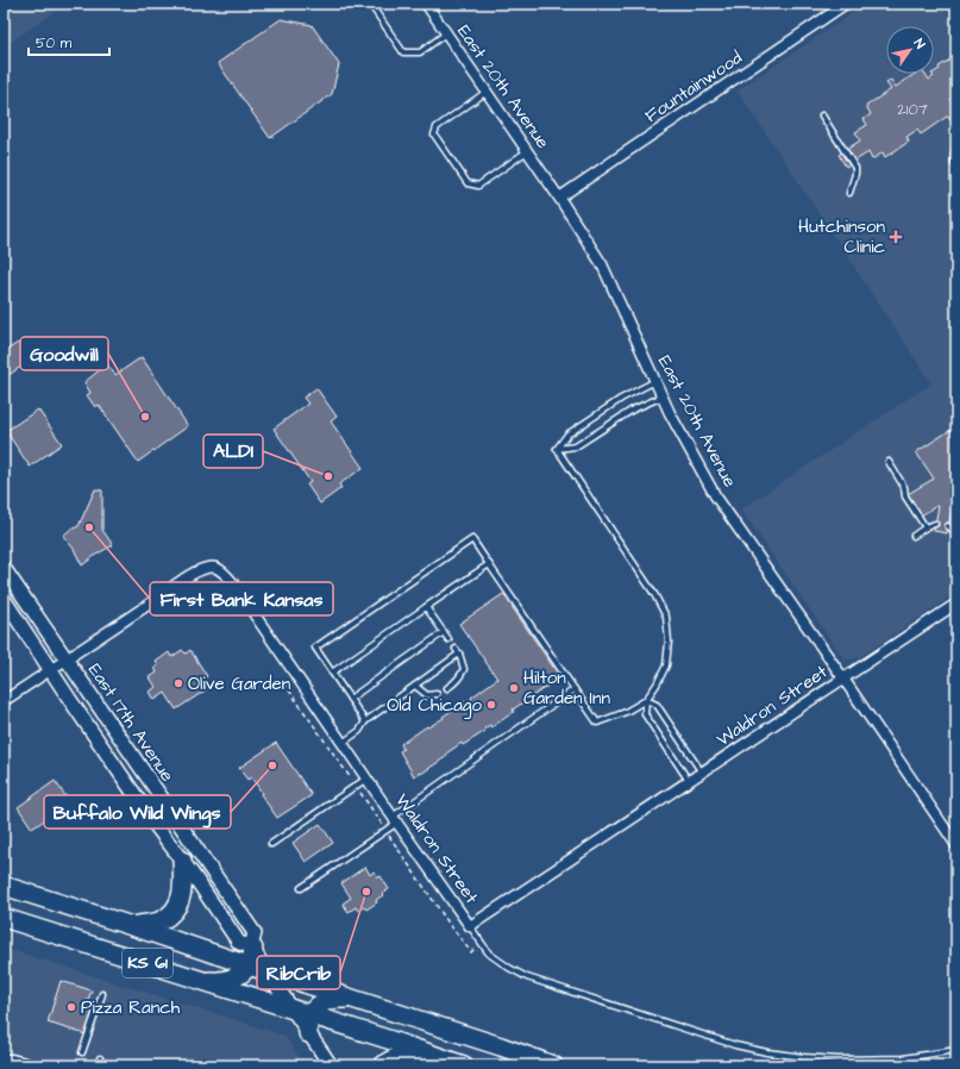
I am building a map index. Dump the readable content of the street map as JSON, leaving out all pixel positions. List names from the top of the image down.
{
  "streets": {
    "highway": ["KS 61"],
    "street": [
      "East 20th Avenue",
      "Fountainwood",
      "Waldron Street",
      "East 17th Avenue"
    ]
  },
  "crossings": [
    ["East 20th Avenue", "Fountainwood"],
    ["East 20th Avenue", "Waldron Street"],
    ["Waldron Street", "East 17th Avenue"],
    ["East 17th Avenue", "KS 61"]
  ],
  "places": {
    "health": ["Hutchinson Clinic"],
    "other": [
      "Goodwill",
      "ALDI",
      "First Bank Kansas",
      "Olive Garden",
      "Hilton Garden Inn",
      "Old Chicago",
      "Buffalo Wild Wings",
      "RibCrib",
      "Pizza Ranch"
    ]
  },
  "house_numbers": ["2107"],
  "scale_bar": "50 m",
  "north": "top right"
}
